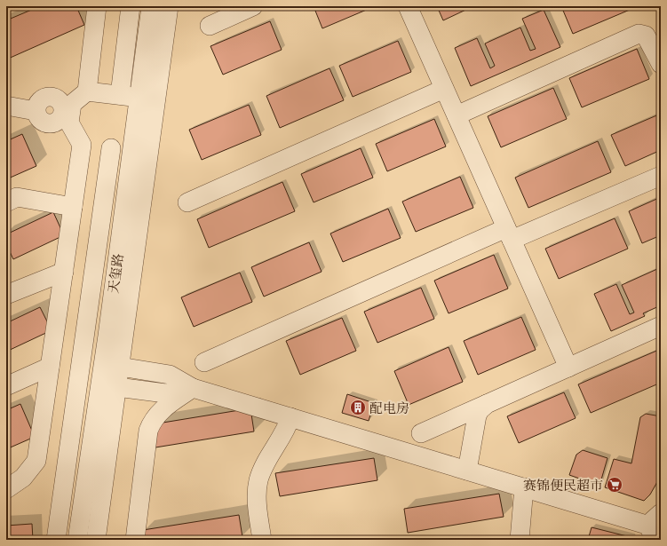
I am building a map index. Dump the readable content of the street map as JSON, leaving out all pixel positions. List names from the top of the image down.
{
  "streets": {
    "street": ["天玺路"]
  },
  "places": {
    "building": ["配电房"],
    "supermarket": ["赛锦便民超市"]
  }
}
